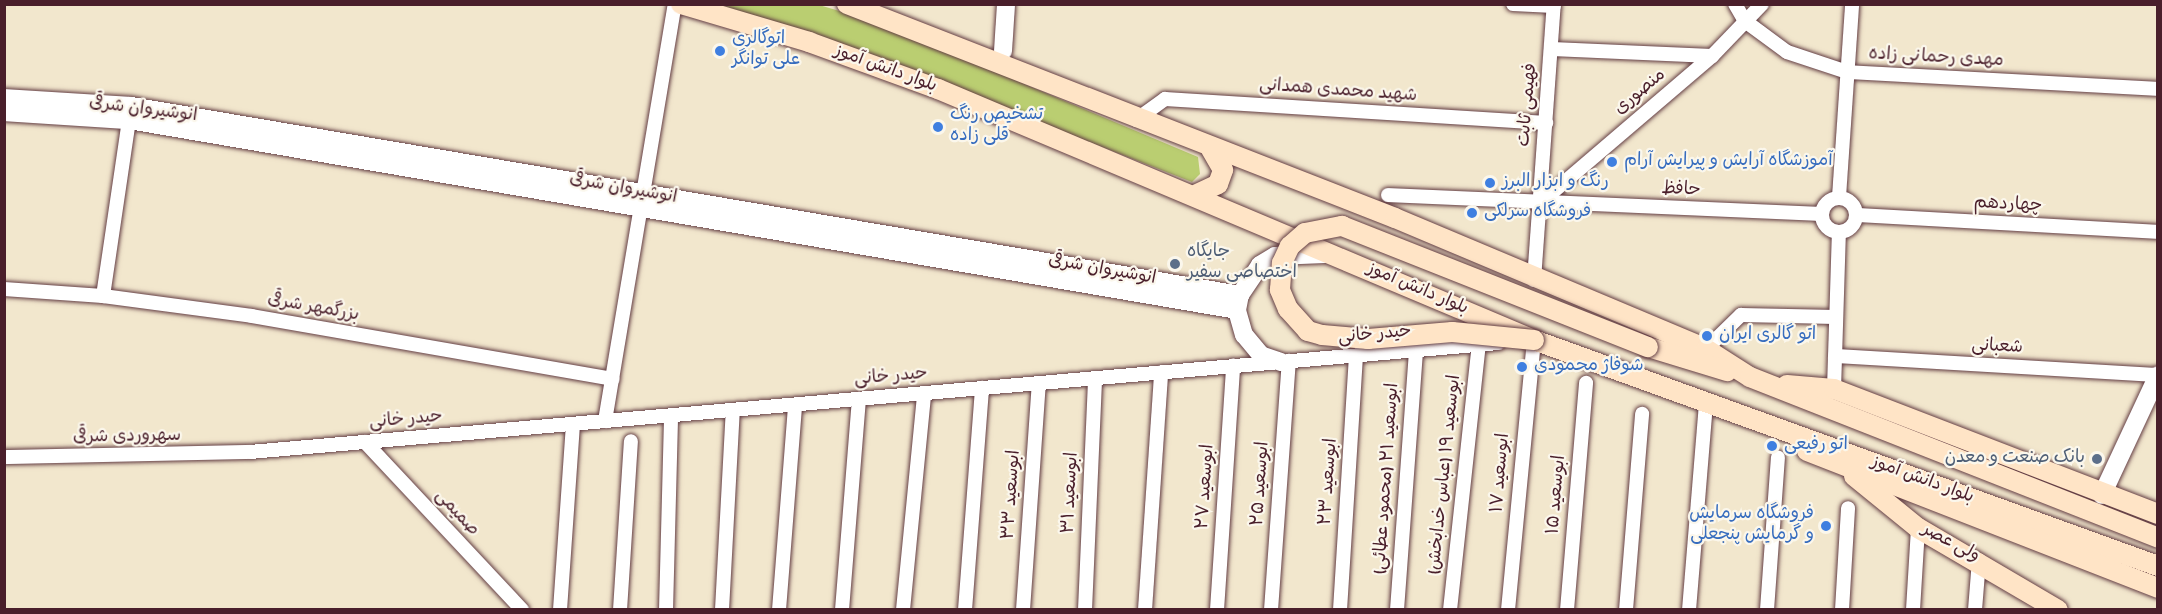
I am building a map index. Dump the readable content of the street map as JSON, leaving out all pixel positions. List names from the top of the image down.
{
  "streets": {
    "main road": ["بلوار دانش آموز", "ولی عصر"],
    "street": [
      "مهدی رحمانی زاده",
      "شهید محمدی همدانی",
      "منصوری",
      "فهیمی ثابت",
      "انوشیروان شرقی",
      "حافظ",
      "چهاردهم",
      "بزرگمهر شرقی",
      "حیدر خانی",
      "شعبانی",
      "سهروردی شرقی",
      "ابوسعید ۱۷",
      "ابوسعید ۱۹ (عباس خدابخش)",
      "ابوسعید ۲۱ (محمود عطائی)",
      "ابوسعید ۲۳",
      "ابوسعید ۲۵",
      "ابوسعید ۲۷",
      "ابوسعید ۳۱",
      "ابوسعید ۳۳",
      "ابوسعید ۱۵",
      "صمیمی"
    ]
  },
  "crossings": [
    ["مهدی رحمانی زاده", "منصوری"],
    ["بلوار دانش آموز", "شهید محمدی همدانی"],
    ["بلوار دانش آموز", "فهیمی ثابت"],
    ["بلوار دانش آموز", "حیدر خانی"],
    ["بلوار دانش آموز", "ابوسعید ۱۷"],
    ["شهید محمدی همدانی", "فهیمی ثابت"],
    ["منصوری", "فهیمی ثابت"],
    ["منصوری", "حافظ"],
    ["فهیمی ثابت", "حافظ"],
    ["حافظ", "چهاردهم"],
    ["حیدر خانی", "سهروردی شرقی"],
    ["حیدر خانی", "ابوسعید ۱۷"],
    ["حیدر خانی", "ابوسعید ۱۹ (عباس خدابخش)"],
    ["حیدر خانی", "ابوسعید ۲۱ (محمود عطائی)"],
    ["حیدر خانی", "ابوسعید ۲۳"],
    ["حیدر خانی", "ابوسعید ۲۵"],
    ["حیدر خانی", "ابوسعید ۲۷"],
    ["حیدر خانی", "ابوسعید ۳۱"],
    ["حیدر خانی", "ابوسعید ۳۳"],
    ["حیدر خانی", "صمیمی"]
  ],
  "places": [
    "اتوگالری علی توانگر",
    "تشخیص رنگ قلی زاده",
    "آموزشگاه آرایش و پیرایش آرام",
    "رنگ و ابزار البرز",
    "فروشگاه سرلکی",
    "جایگاه اختصاصی سفیر",
    "اتو گالری ایران",
    "شوفاژ محمودی",
    "اتو رفیعی",
    "بانک صنعت و معدن",
    "فروشگاه سرمایش و گرمایش پنجعلی"
  ]
}
